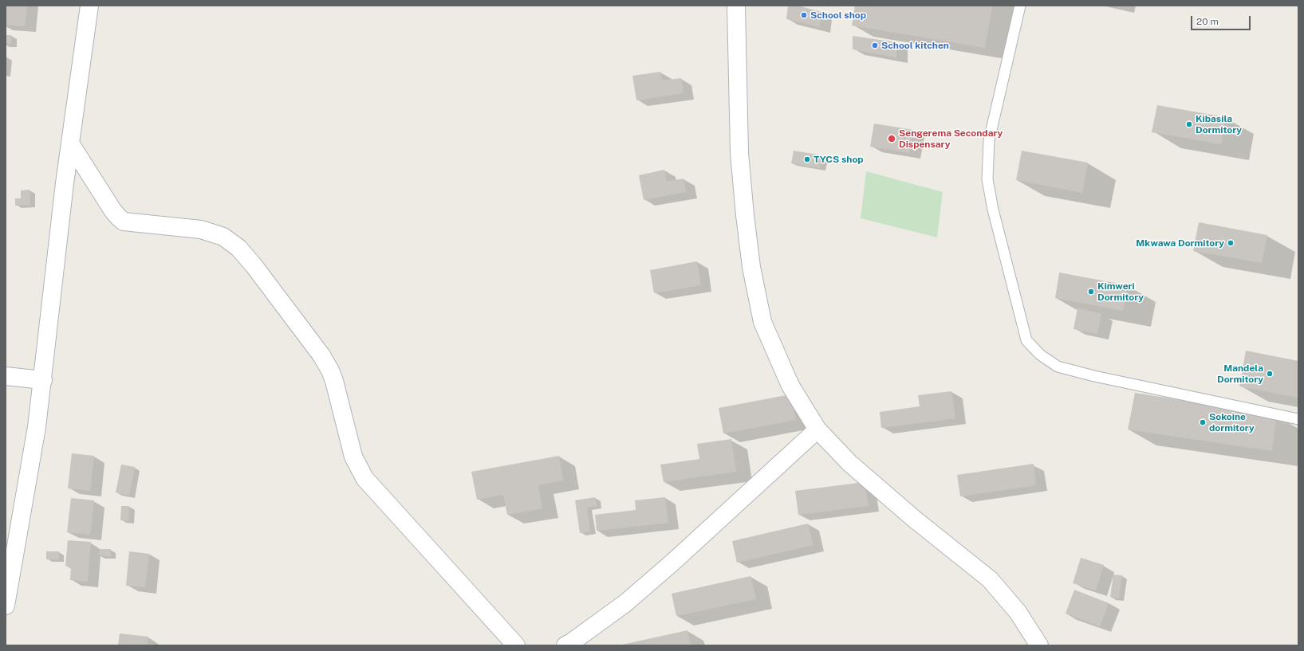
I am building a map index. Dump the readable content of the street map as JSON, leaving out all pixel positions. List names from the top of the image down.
{
  "places": [
    "School shop",
    "School kitchen",
    "Kibasila Dormitory",
    "Sengerema Secondary Dispensary",
    "TYCS shop",
    "Mkwawa Dormitory",
    "Kimweri Dormitory",
    "Mandela Dormitory",
    "Sokoine dormitory"
  ],
  "scale_bar": "20 m"
}
